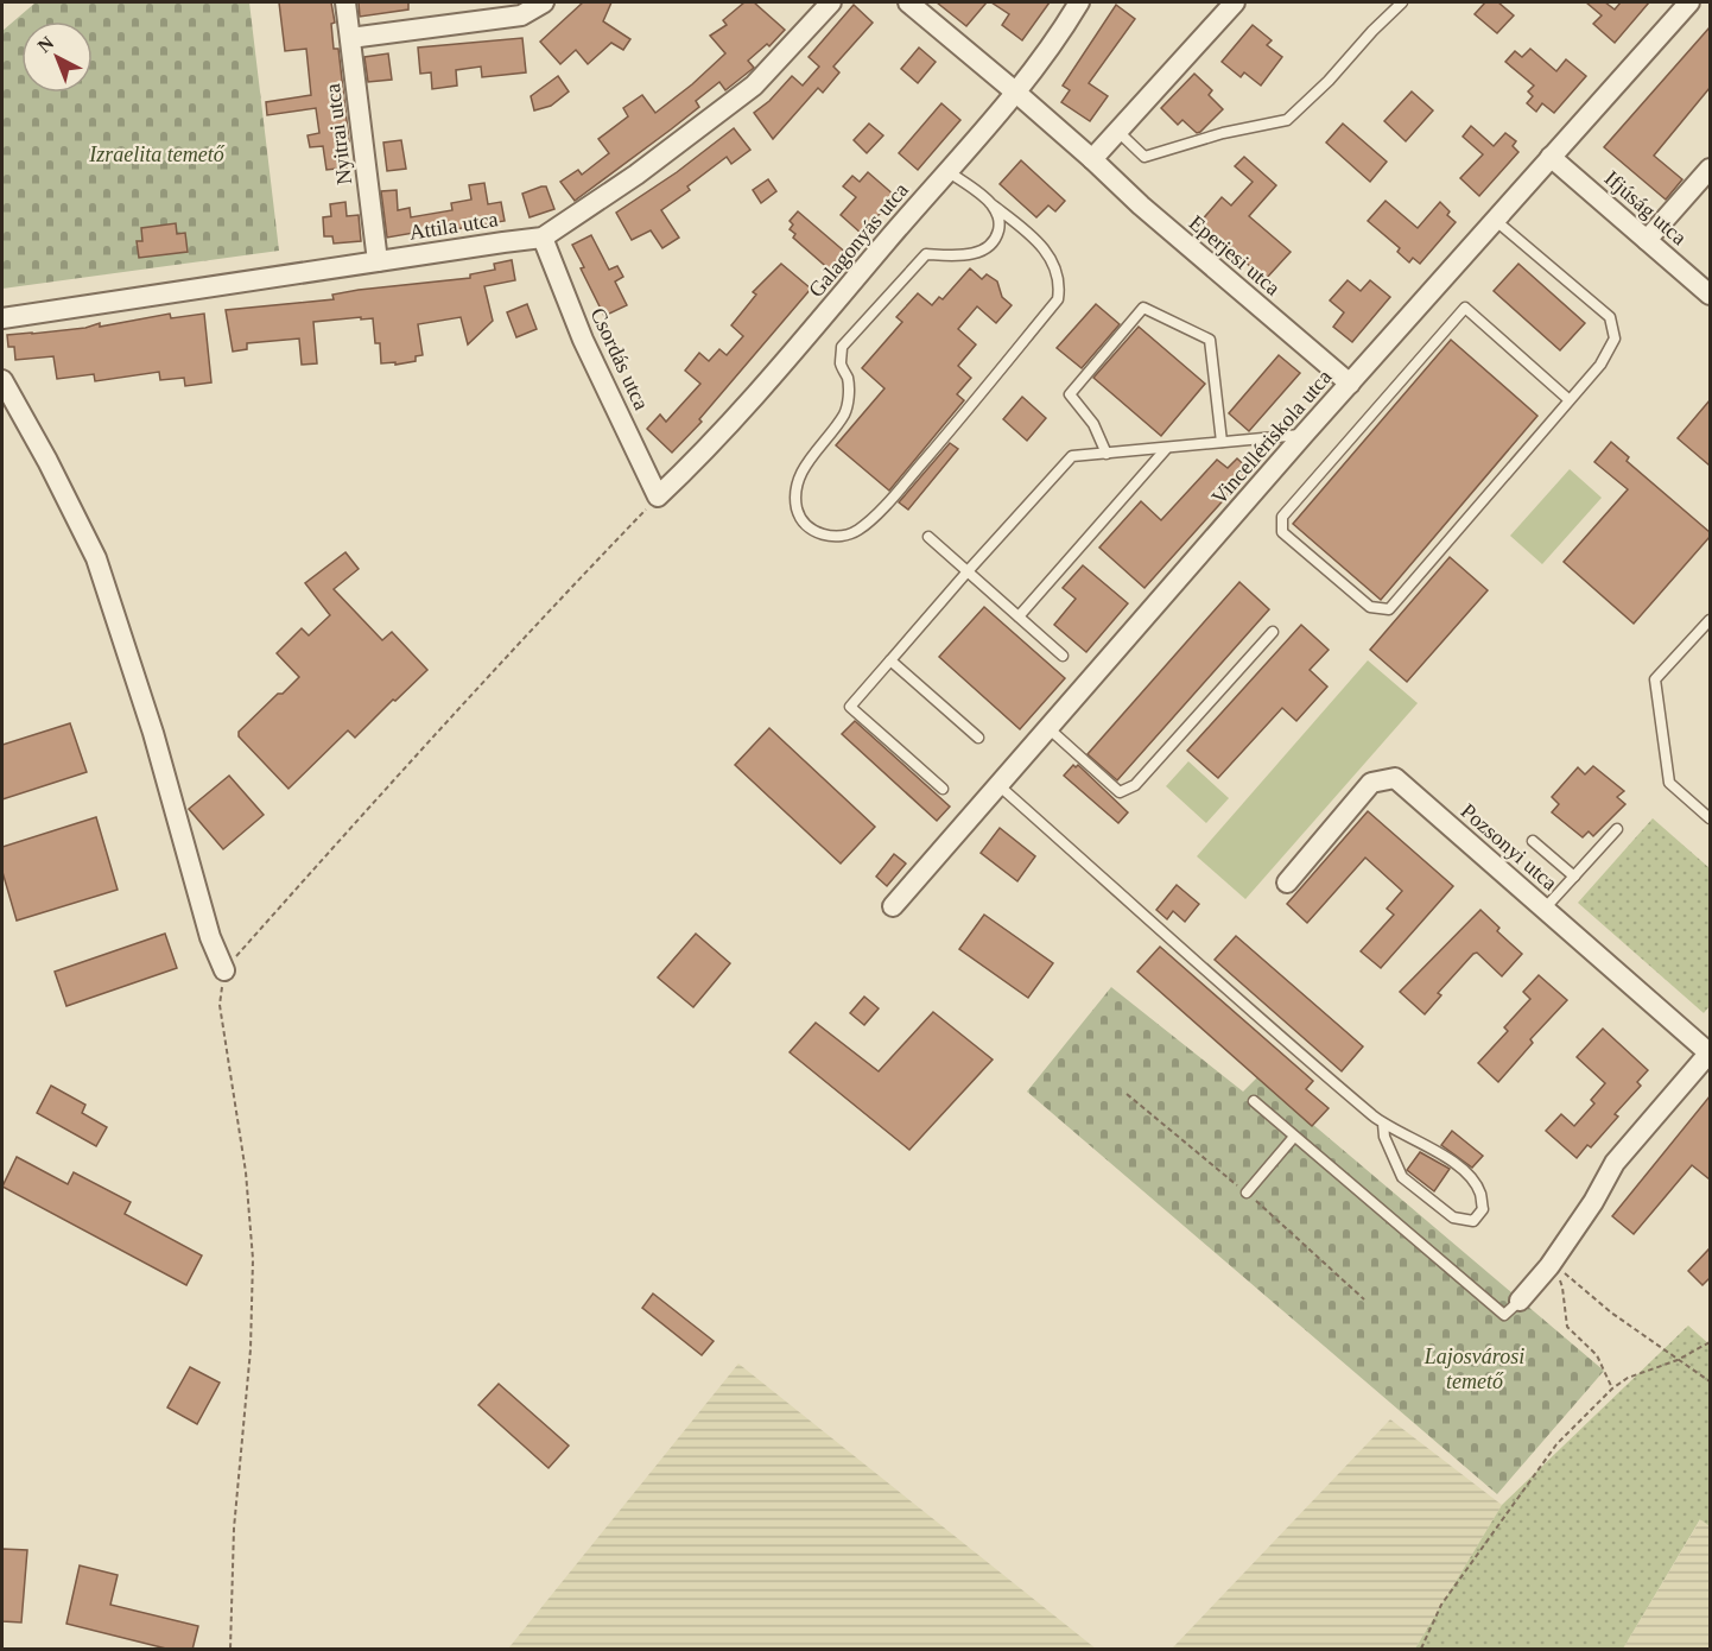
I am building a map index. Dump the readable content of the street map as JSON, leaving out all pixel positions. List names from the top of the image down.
{
  "streets": {
    "street": [
      "Nyitrai utca",
      "Ifjúság utca",
      "Attila utca",
      "Galagonyás utca",
      "Eperjesi utca",
      "Csordás utca",
      "Vincellériskola utca",
      "Pozsonyi utca"
    ]
  },
  "crossings": [
    ["Nyitrai utca", "Attila utca"],
    ["Ifjúság utca", "Vincellériskola utca"],
    ["Attila utca", "Csordás utca"],
    ["Galagonyás utca", "Eperjesi utca"],
    ["Galagonyás utca", "Csordás utca"],
    ["Eperjesi utca", "Vincellériskola utca"]
  ],
  "parks": ["Izraelita temető", "Lajosvárosi temető"],
  "north": "top left"
}
